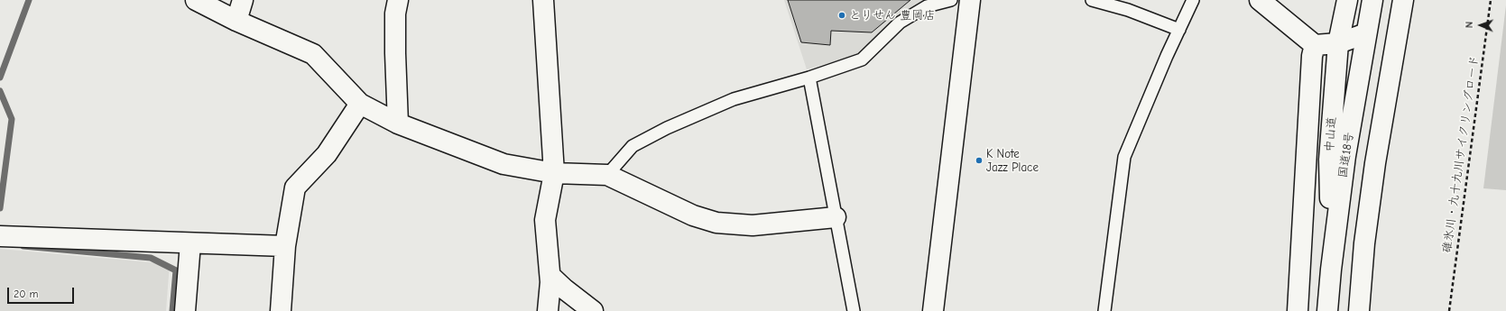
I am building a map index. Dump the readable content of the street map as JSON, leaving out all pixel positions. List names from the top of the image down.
{
  "streets": {
    "main road": ["中山道", "国道18号"],
    "path": ["碓氷川・九十九川サイクリングロード"]
  },
  "crossings": [
    ["中山道", "国道18号"]
  ],
  "places": ["とりせん 豊岡店", "K Note Jazz Place"],
  "scale_bar": "20 m",
  "north": "left"
}
